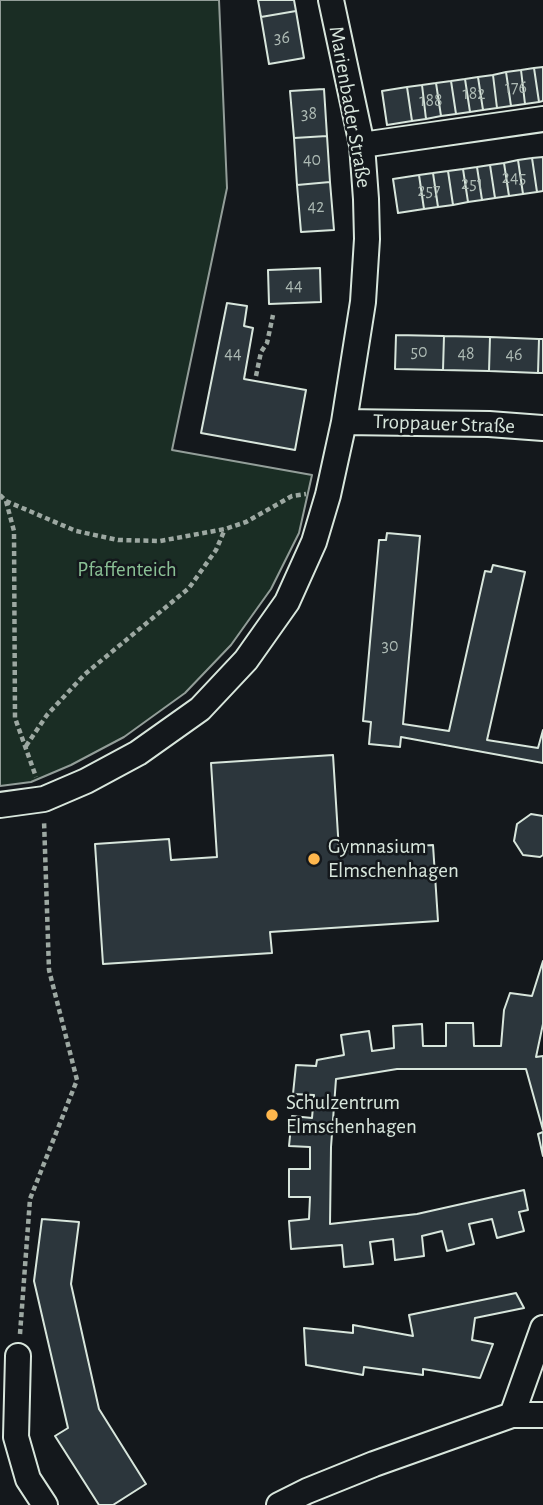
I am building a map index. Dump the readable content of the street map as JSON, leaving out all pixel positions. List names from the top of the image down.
{
  "streets": {
    "street": ["Marienbader Straße", "Troppauer Straße"]
  },
  "crossings": [
    ["Marienbader Straße", "Troppauer Straße"]
  ],
  "parks": ["Pfaffenteich"],
  "places": ["Gymnasium Elmschenhagen", "Schulzentrum Elmschenhagen"],
  "house_numbers": [
    "36",
    "176",
    "182",
    "188",
    "38",
    "40",
    "245",
    "251",
    "257",
    "42",
    "44",
    "50",
    "44",
    "48",
    "46",
    "30"
  ]
}
